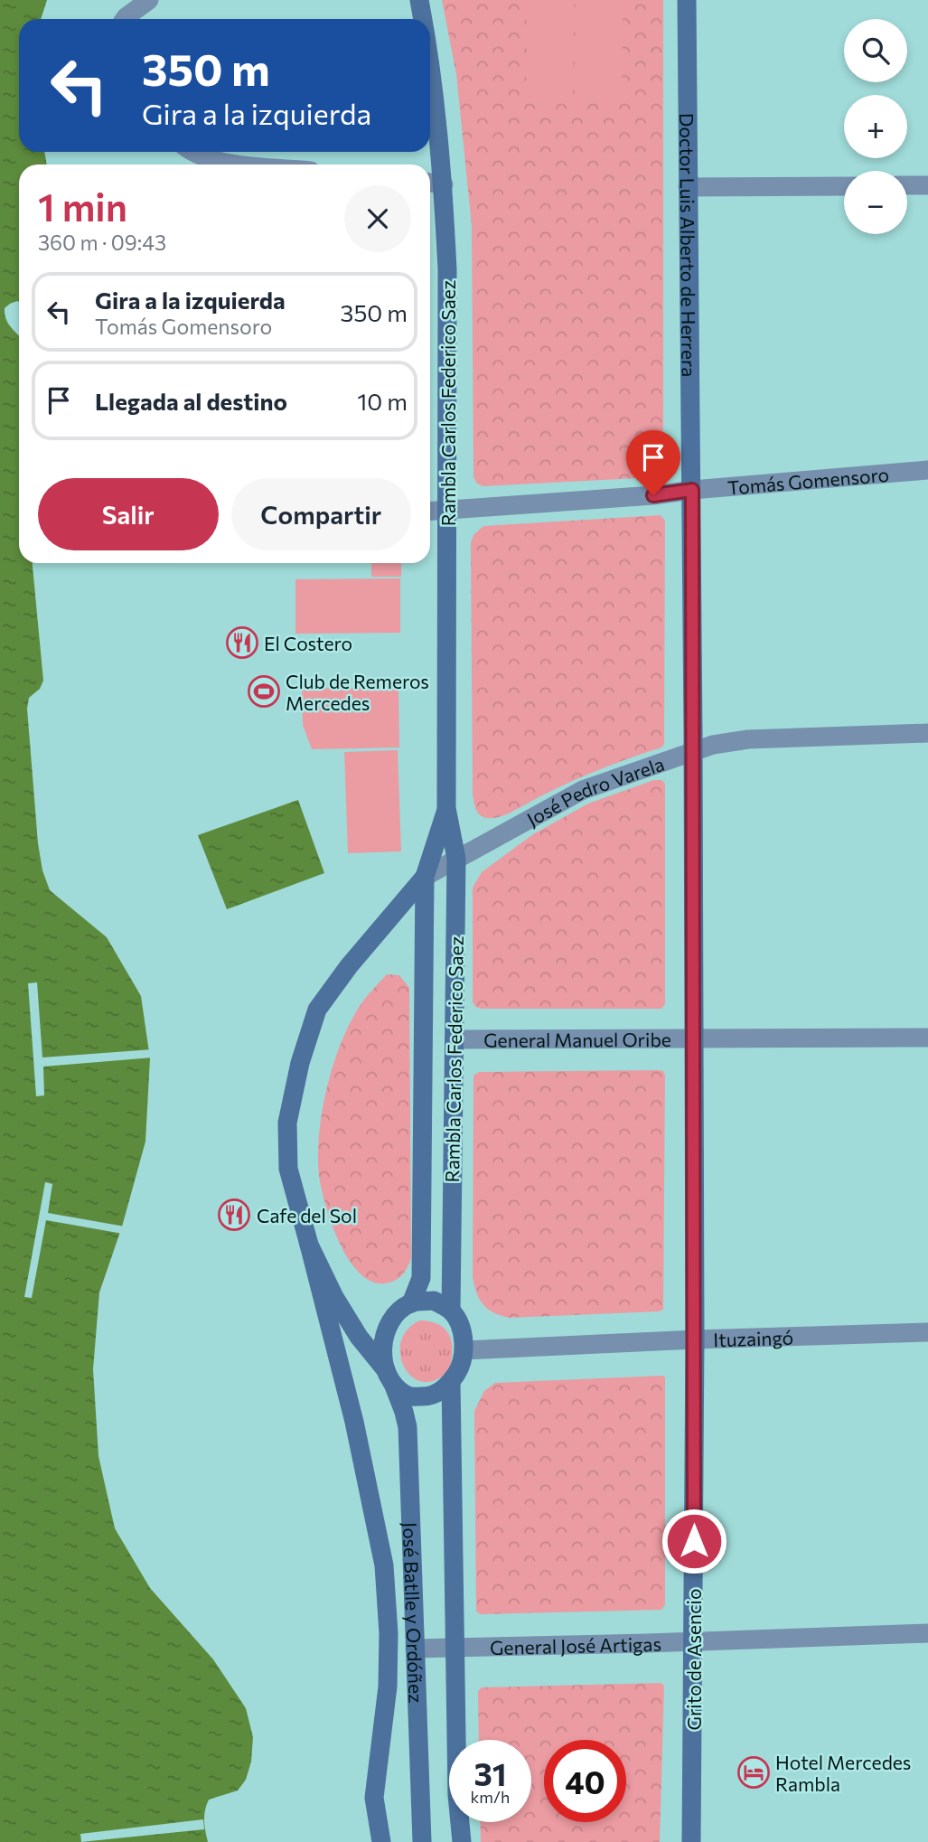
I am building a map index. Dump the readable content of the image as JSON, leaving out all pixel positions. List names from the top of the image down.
{
  "streets": {
    "street": [
      "Doctor Luis Alberto de Herrera",
      "Rambla Carlos Federico Saez",
      "Tomás Gomensoro",
      "José Pedro Varela",
      "General Manuel Oribe",
      "Ituzaingó",
      "José Batlle y Ordóñez",
      "General José Artigas",
      "Grito de Asencio"
    ]
  },
  "crossings": [
    ["Doctor Luis Alberto de Herrera", "Tomás Gomensoro"],
    ["Doctor Luis Alberto de Herrera", "Grito de Asencio"],
    ["Rambla Carlos Federico Saez", "Tomás Gomensoro"],
    ["Rambla Carlos Federico Saez", "José Pedro Varela"],
    ["Rambla Carlos Federico Saez", "General Manuel Oribe"],
    ["Rambla Carlos Federico Saez", "Ituzaingó"],
    ["Rambla Carlos Federico Saez", "José Batlle y Ordóñez"],
    ["Tomás Gomensoro", "Grito de Asencio"],
    ["José Pedro Varela", "Grito de Asencio"],
    ["General Manuel Oribe", "Grito de Asencio"],
    ["Ituzaingó", "José Batlle y Ordóñez"],
    ["Ituzaingó", "Grito de Asencio"],
    ["José Batlle y Ordóñez", "General José Artigas"],
    ["General José Artigas", "Grito de Asencio"]
  ],
  "places": {
    "restaurant": ["El Costero", "Cafe del Sol"],
    "sports": ["Club de Remeros Mercedes"],
    "hotel": ["Hotel Mercedes Rambla"]
  },
  "page": {
    "map_buttons": ["+", "−"],
    "turn": ["350 m", "Gira a la izquierda"],
    "heading": ["1 min", "360 m · 09:43"],
    "list": [
      {
        "name": "Gira a la izquierda",
        "note": "Tomás Gomensoro",
        "value": "350 m"
      },
      {
        "name": "Llegada al destino",
        "value": "10 m"
      }
    ],
    "buttons": ["Salir", "Compartir"],
    "speed": "31 km/h",
    "limit": "40"
  }
}
